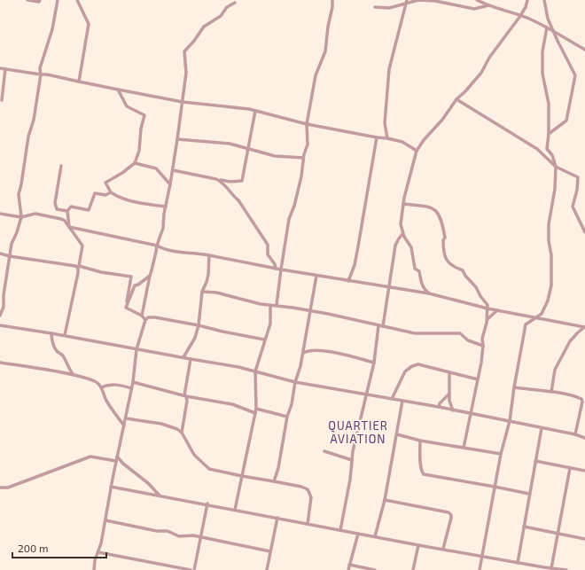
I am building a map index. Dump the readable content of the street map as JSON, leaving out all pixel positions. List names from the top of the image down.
{
  "districts": ["QUARTIER AVIATION"],
  "scale_bar": "200 m"
}
